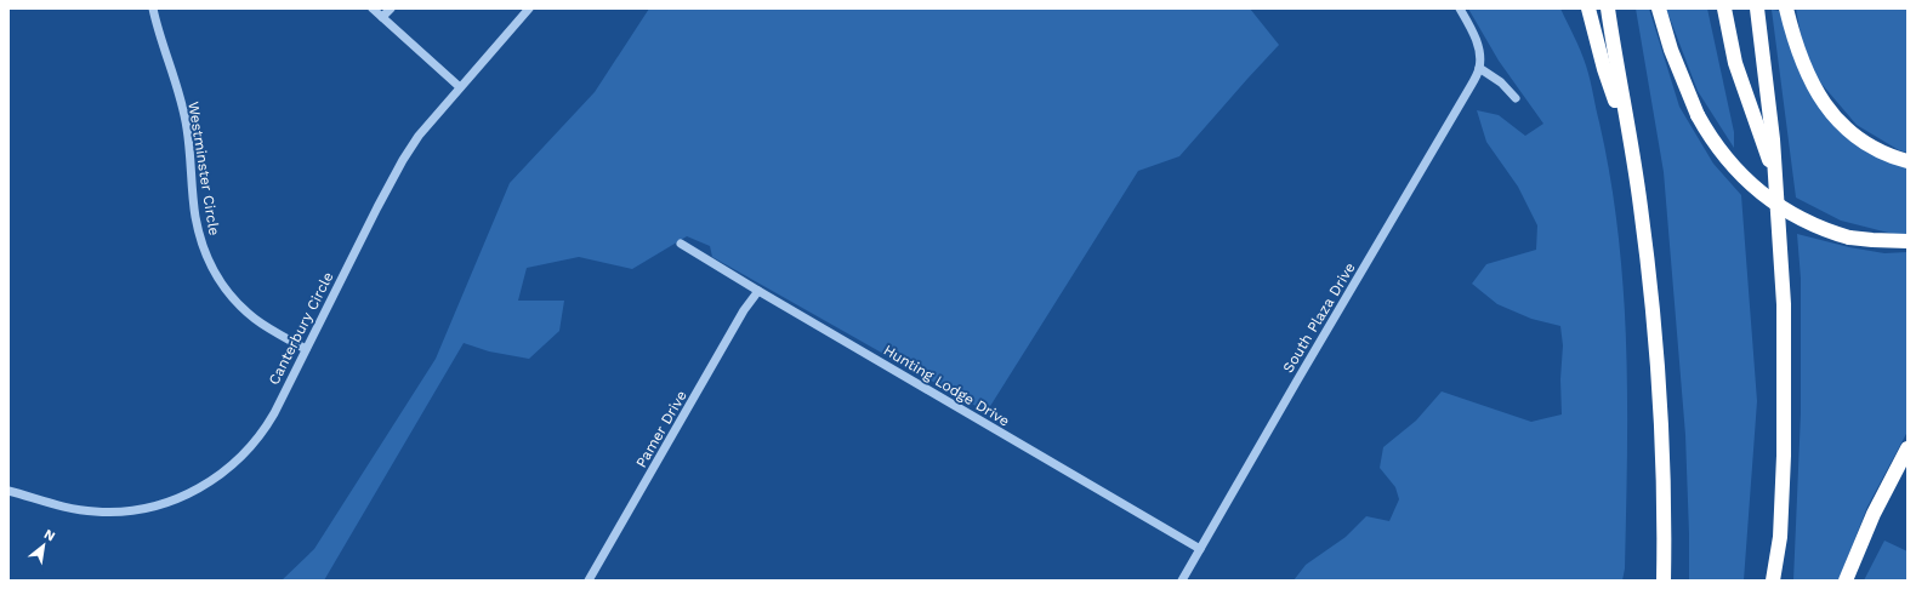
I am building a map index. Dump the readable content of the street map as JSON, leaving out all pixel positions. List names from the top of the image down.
{
  "streets": {
    "street": [
      "Westminster Circle",
      "South Plaza Drive",
      "Canterbury Circle",
      "Hunting Lodge Drive",
      "Pamer Drive"
    ]
  },
  "crossings": [
    ["Westminster Circle", "Canterbury Circle"],
    ["South Plaza Drive", "Hunting Lodge Drive"],
    ["Hunting Lodge Drive", "Pamer Drive"]
  ],
  "north": "top right"
}
